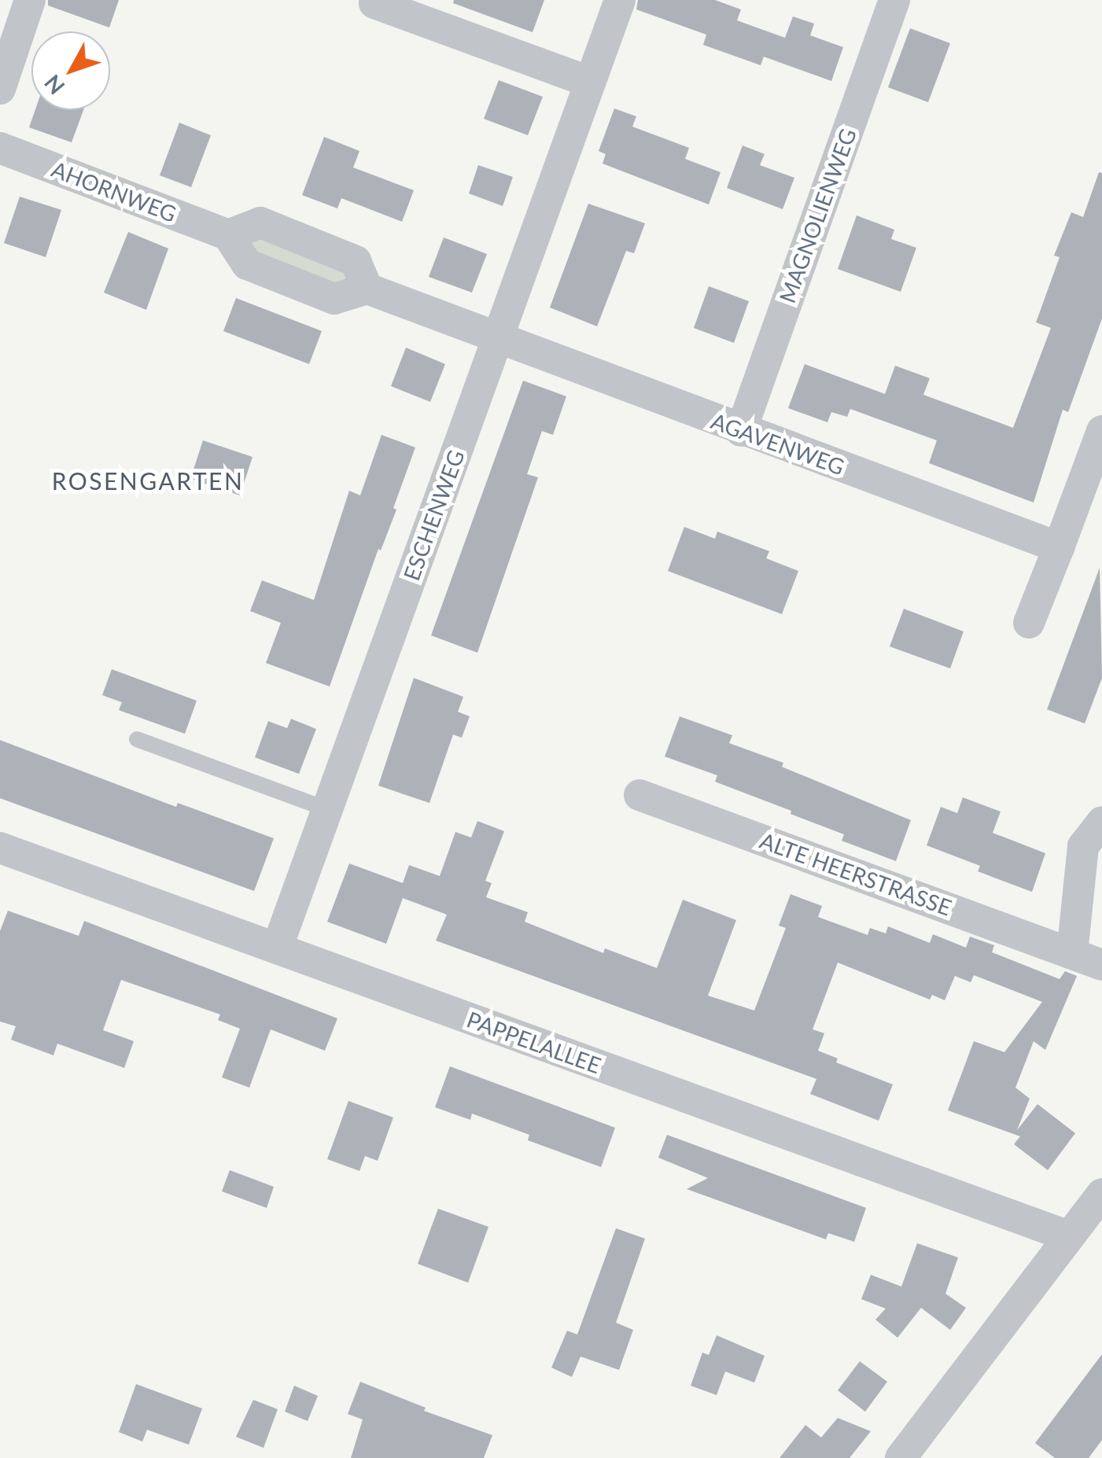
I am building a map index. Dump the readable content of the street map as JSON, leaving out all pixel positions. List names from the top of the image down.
{
  "streets": {
    "street": [
      "AHORNWEG",
      "MAGNOLIENWEG",
      "AGAVENWEG",
      "ESCHENWEG",
      "ALTE HEERSTRASSE",
      "PAPPELALLEE"
    ]
  },
  "crossings": [
    ["MAGNOLIENWEG", "AGAVENWEG"],
    ["AGAVENWEG", "ESCHENWEG"],
    ["ESCHENWEG", "PAPPELALLEE"]
  ],
  "districts": ["ROSENGARTEN"],
  "north": "bottom left"
}
